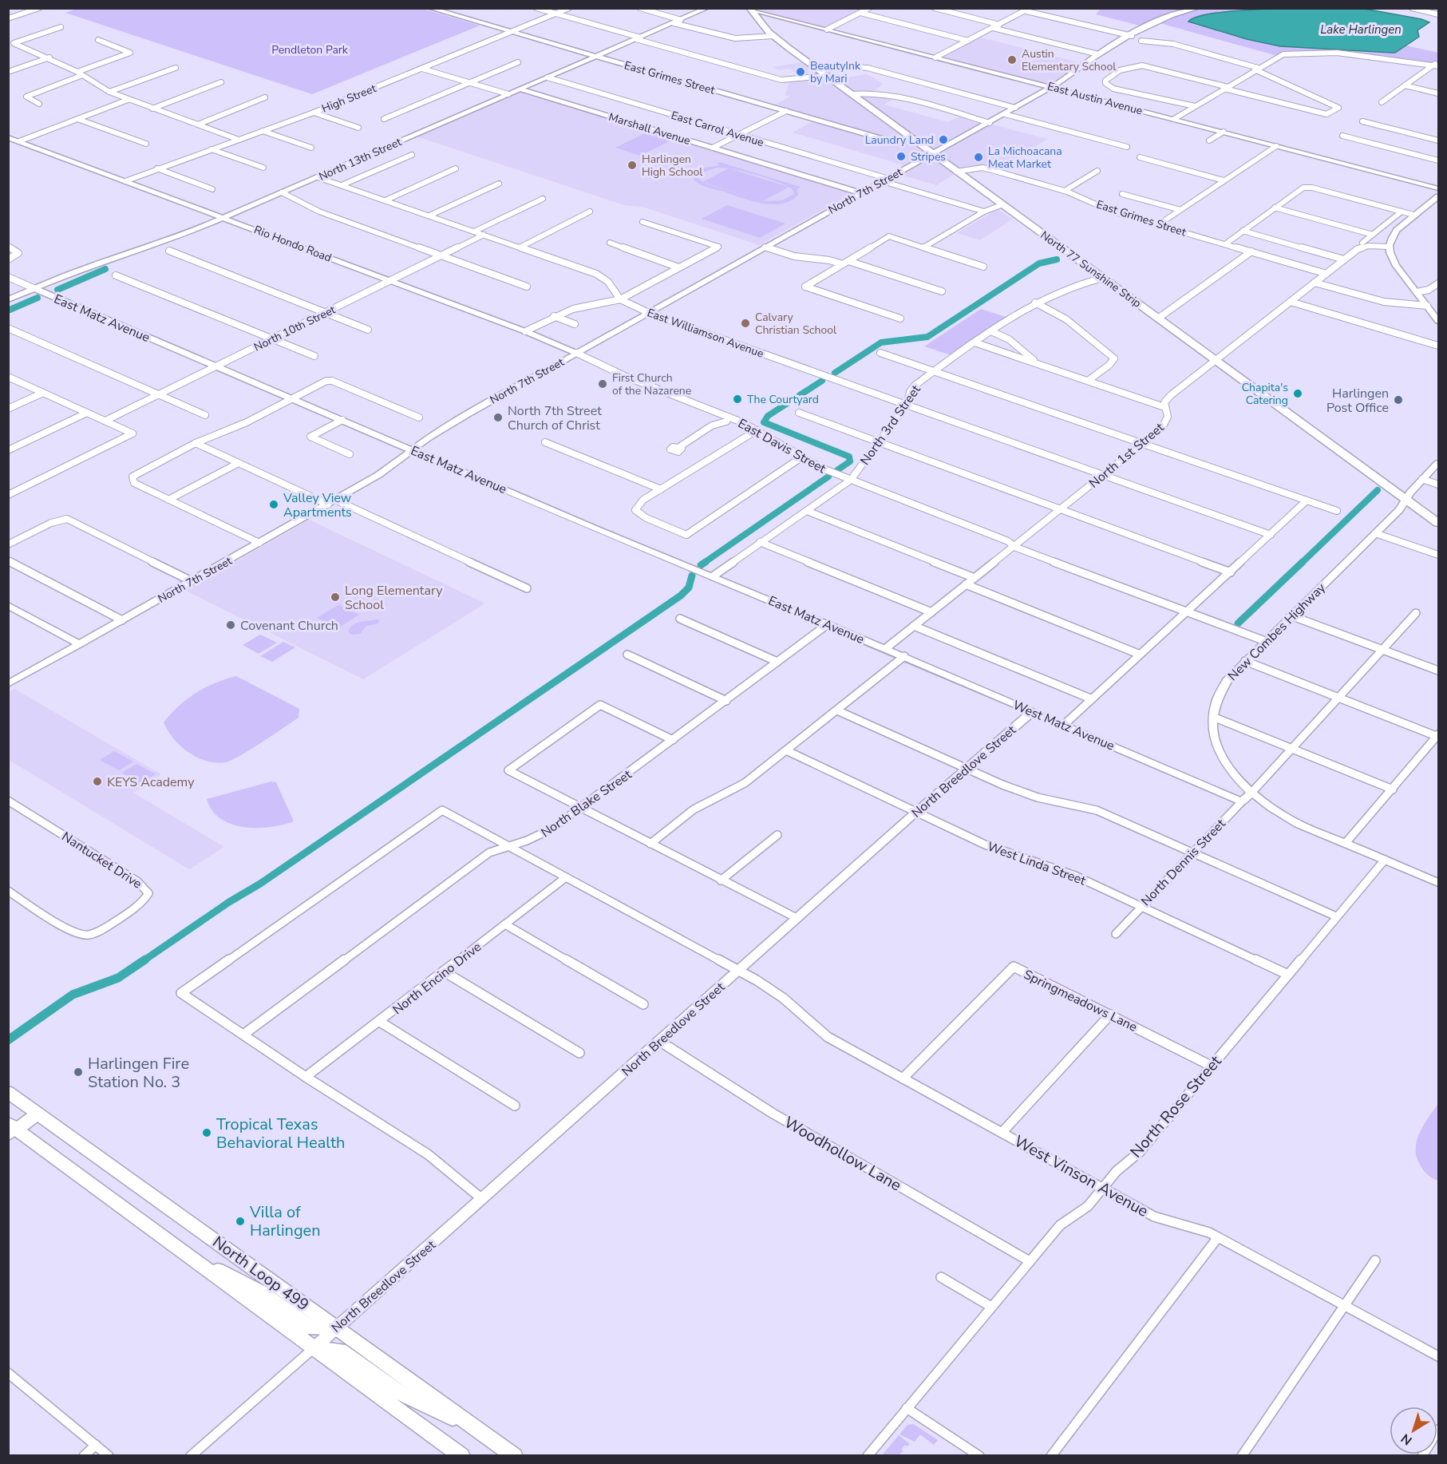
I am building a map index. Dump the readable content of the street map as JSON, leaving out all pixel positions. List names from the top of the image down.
{
  "streets": {
    "main road": ["North 77 Sunshine Strip", "North Loop 499"],
    "street": [
      "East Grimes Street",
      "High Street",
      "East Austin Avenue",
      "Marshall Avenue",
      "East Carrol Avenue",
      "North 13th Street",
      "North 7th Street",
      "Rio Hondo Road",
      "East Matz Avenue",
      "North 10th Street",
      "East Williamson Avenue",
      "North 3rd Street",
      "East Davis Street",
      "North 1st Street",
      "New Combes Highway",
      "West Matz Avenue",
      "North Breedlove Street",
      "North Blake Street",
      "Nantucket Drive",
      "North Dennis Street",
      "West Linda Street",
      "North Encino Drive",
      "Springmeadows Lane",
      "North Rose Street",
      "Woodhollow Lane",
      "West Vinson Avenue"
    ]
  },
  "crossings": [
    ["East Grimes Street", "High Street"],
    ["East Grimes Street", "North 13th Street"],
    ["East Grimes Street", "North 77 Sunshine Strip"],
    ["East Grimes Street", "North 1st Street"],
    ["High Street", "Rio Hondo Road"],
    ["East Austin Avenue", "North 7th Street"],
    ["East Austin Avenue", "North 77 Sunshine Strip"],
    ["Marshall Avenue", "North 13th Street"],
    ["Marshall Avenue", "North 7th Street"],
    ["East Carrol Avenue", "North 13th Street"],
    ["East Carrol Avenue", "North 7th Street"],
    ["North 13th Street", "Rio Hondo Road"],
    ["North 13th Street", "East Matz Avenue"],
    ["North 13th Street", "East Williamson Avenue"],
    ["North 7th Street", "Rio Hondo Road"],
    ["North 7th Street", "North 77 Sunshine Strip"],
    ["North 7th Street", "East Matz Avenue"],
    ["North 7th Street", "East Williamson Avenue"],
    ["North 7th Street", "East Davis Street"],
    ["Rio Hondo Road", "North 10th Street"],
    ["Rio Hondo Road", "East Davis Street"],
    ["North 77 Sunshine Strip", "North 3rd Street"],
    ["North 77 Sunshine Strip", "North 1st Street"],
    ["North 77 Sunshine Strip", "New Combes Highway"],
    ["East Matz Avenue", "North 10th Street"],
    ["East Matz Avenue", "North 3rd Street"],
    ["East Matz Avenue", "North 1st Street"],
    ["East Matz Avenue", "West Matz Avenue"],
    ["East Matz Avenue", "North Blake Street"],
    ["North 10th Street", "East Williamson Avenue"],
    ["East Williamson Avenue", "North 3rd Street"],
    ["East Williamson Avenue", "North 1st Street"],
    ["North 3rd Street", "East Davis Street"],
    ["East Davis Street", "North 1st Street"],
    ["East Davis Street", "New Combes Highway"],
    ["North 1st Street", "West Matz Avenue"],
    ["New Combes Highway", "North Dennis Street"],
    ["New Combes Highway", "North Rose Street"],
    ["West Matz Avenue", "North Breedlove Street"],
    ["West Matz Avenue", "North Dennis Street"],
    ["North Breedlove Street", "West Linda Street"],
    ["North Breedlove Street", "Woodhollow Lane"],
    ["North Breedlove Street", "West Vinson Avenue"],
    ["North Breedlove Street", "North Loop 499"],
    ["North Blake Street", "West Vinson Avenue"],
    ["North Dennis Street", "West Linda Street"],
    ["West Linda Street", "North Rose Street"],
    ["North Encino Drive", "West Vinson Avenue"],
    ["Springmeadows Lane", "North Rose Street"],
    ["Springmeadows Lane", "West Vinson Avenue"],
    ["North Rose Street", "Woodhollow Lane"],
    ["North Rose Street", "West Vinson Avenue"]
  ],
  "water": ["Lake Harlingen"],
  "parks": ["Pendleton Park"],
  "places": [
    "Austin Elementary School",
    "BeautyInk by Mari",
    "Laundry Land",
    "Stripes",
    "La Michoacana Meat Market",
    "Harlingen High School",
    "Calvary Christian School",
    "First Church of the Nazarene",
    "Chapita's Catering",
    "The Courtyard",
    "Harlingen Post Office",
    "North 7th Street Church of Christ",
    "Valley View Apartments",
    "Long Elementary School",
    "Covenant Church",
    "KEYS Academy",
    "Harlingen Fire Station No. 3",
    "Tropical Texas Behavioral Health",
    "Villa of Harlingen"
  ],
  "north": "bottom left"
}
